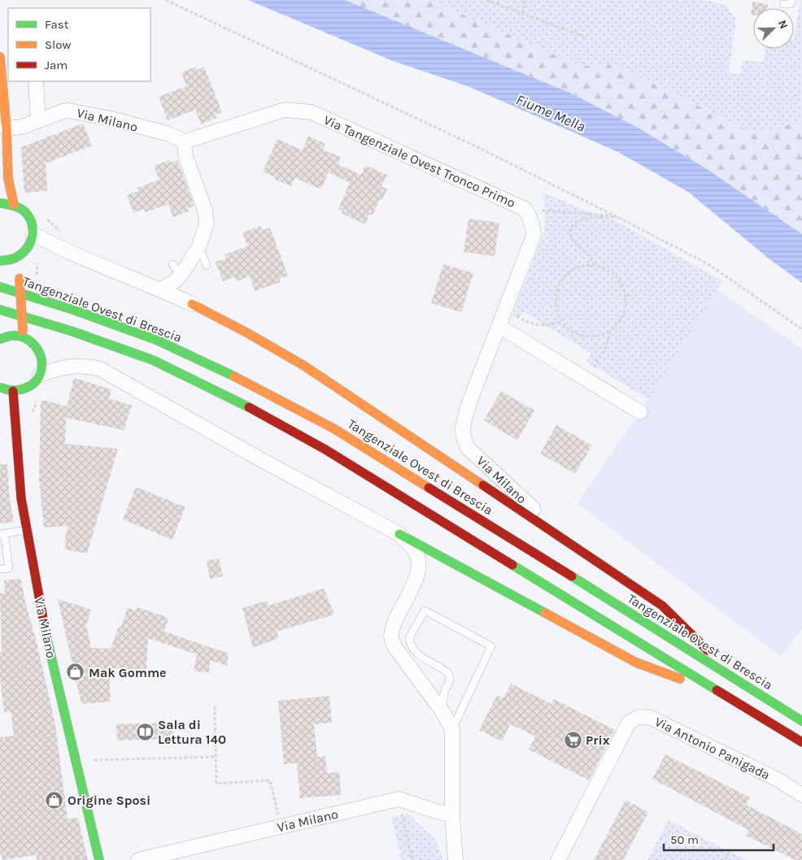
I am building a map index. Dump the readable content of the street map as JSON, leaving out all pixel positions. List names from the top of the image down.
{
  "streets": {
    "main road": ["Via Milano", "Tangenziale Ovest di Brescia"],
    "street": ["Via Tangenziale Ovest Tronco Primo", "Via Antonio Panigada"]
  },
  "crossings": [
    ["Via Milano", "Via Tangenziale Ovest Tronco Primo"]
  ],
  "water": ["Fiume Mella"],
  "places": {
    "shop": ["Mak Gomme", "Origine Sposi"],
    "library": ["Sala di Lettura 140"],
    "supermarket": ["Prix"]
  },
  "legend": ["Fast", "Slow", "Jam"],
  "scale_bar": "50 m",
  "north": "top right"
}
